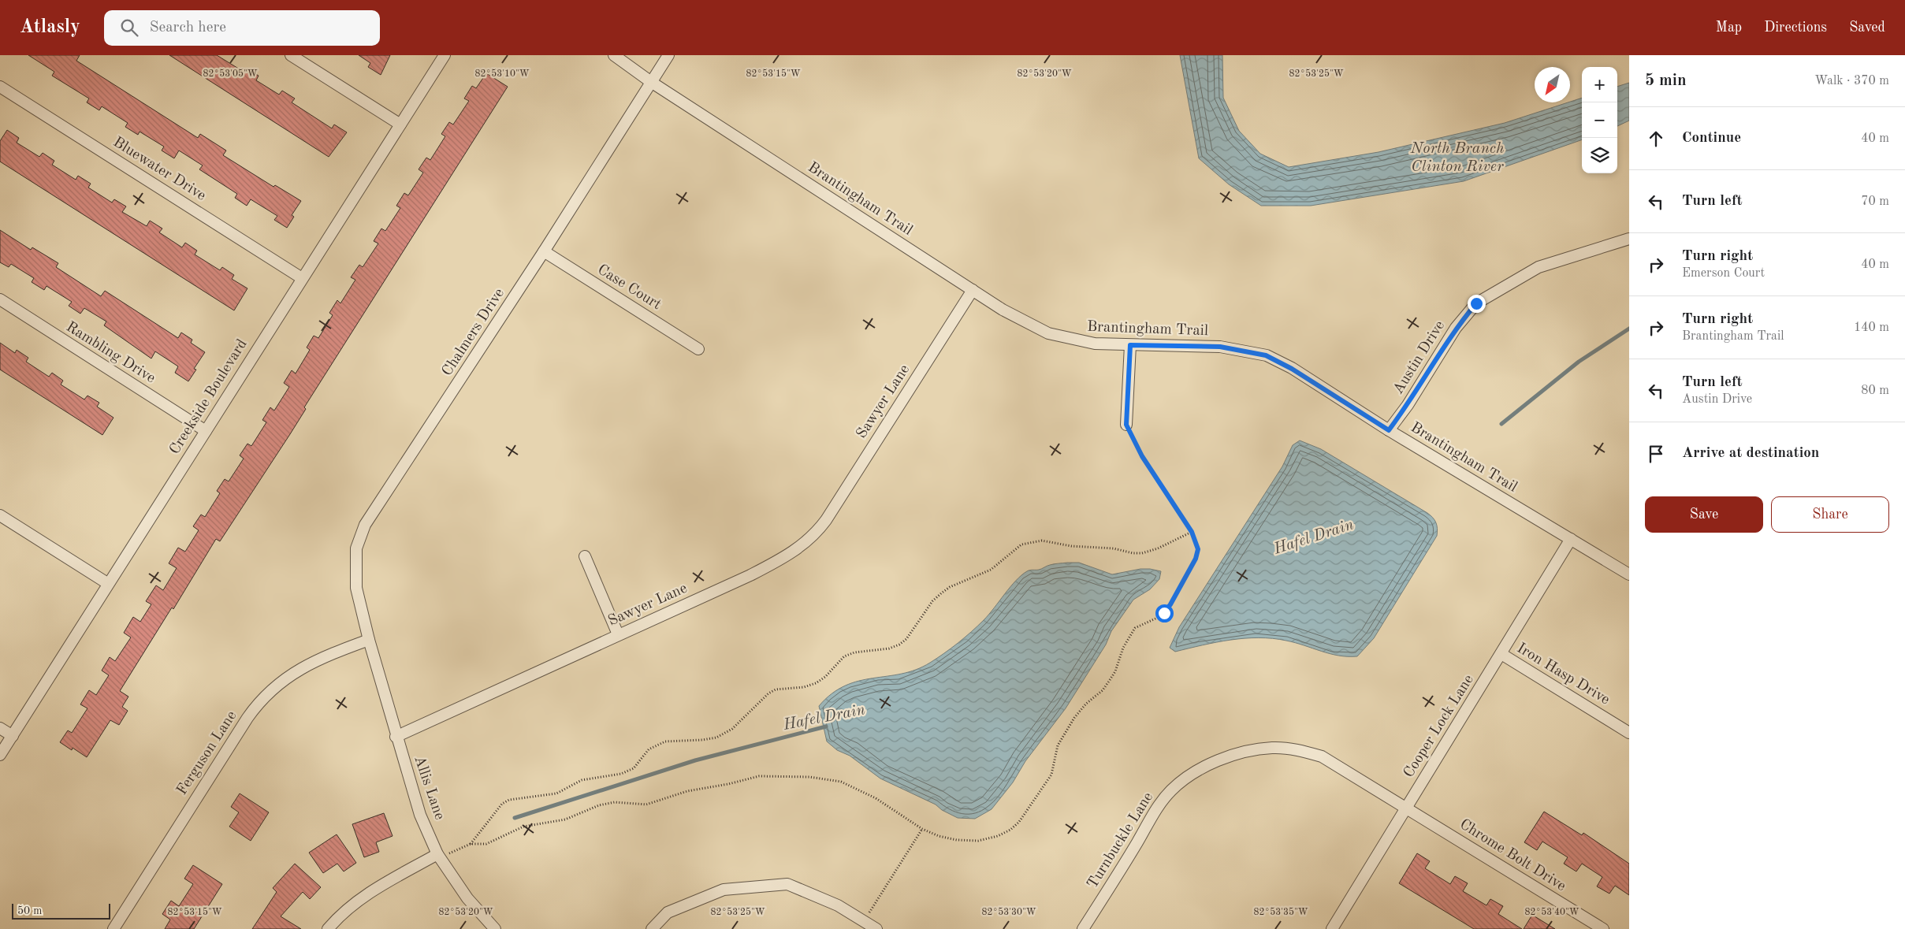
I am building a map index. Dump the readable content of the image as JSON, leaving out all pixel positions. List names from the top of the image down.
{
  "streets": {
    "street": [
      "Bluewater Drive",
      "Brantingham Trail",
      "Case Court",
      "Chalmers Drive",
      "Rambling Drive",
      "Austin Drive",
      "Creekside Boulevard",
      "Sawyer Lane",
      "Iron Hasp Drive",
      "Cooper Lock Lane",
      "Ferguson Lane",
      "Allis Lane",
      "Turnbuckle Lane",
      "Chrome Bolt Drive"
    ]
  },
  "crossings": [
    ["Bluewater Drive", "Creekside Boulevard"],
    ["Brantingham Trail", "Chalmers Drive"],
    ["Brantingham Trail", "Austin Drive"],
    ["Brantingham Trail", "Sawyer Lane"],
    ["Brantingham Trail", "Cooper Lock Lane"],
    ["Case Court", "Chalmers Drive"],
    ["Chalmers Drive", "Ferguson Lane"],
    ["Chalmers Drive", "Allis Lane"],
    ["Rambling Drive", "Creekside Boulevard"],
    ["Sawyer Lane", "Allis Lane"],
    ["Iron Hasp Drive", "Cooper Lock Lane"],
    ["Cooper Lock Lane", "Turnbuckle Lane"],
    ["Cooper Lock Lane", "Chrome Bolt Drive"],
    ["Ferguson Lane", "Allis Lane"],
    ["Turnbuckle Lane", "Chrome Bolt Drive"]
  ],
  "water": ["North Branch Clinton River", "Hafel Drain"],
  "scale_bar": "50 m",
  "north": "bottom left",
  "page": {
    "header": "Atlasly",
    "search": "Search here",
    "nav": ["Map", "Directions", "Saved"],
    "heading": ["5 min", "Walk · 370 m"],
    "map_buttons": ["+", "−"],
    "list": [
      ["Continue", "40 m"],
      ["Turn left", "70 m"],
      ["Turn right", "Emerson Court", "40 m"],
      ["Turn right", "Brantingham Trail", "140 m"],
      ["Turn left", "Austin Drive", "80 m"],
      "Arrive at destination"
    ],
    "buttons": ["Save", "Share"],
    "scale": "50 m"
  },
  "coordinates": [
    "82°53'05\"W",
    "82°53'10\"W",
    "82°53'15\"W",
    "82°53'20\"W",
    "82°53'25\"W",
    "82°53'30\"W",
    "82°53'35\"W",
    "82°53'40\"W"
  ]
}
